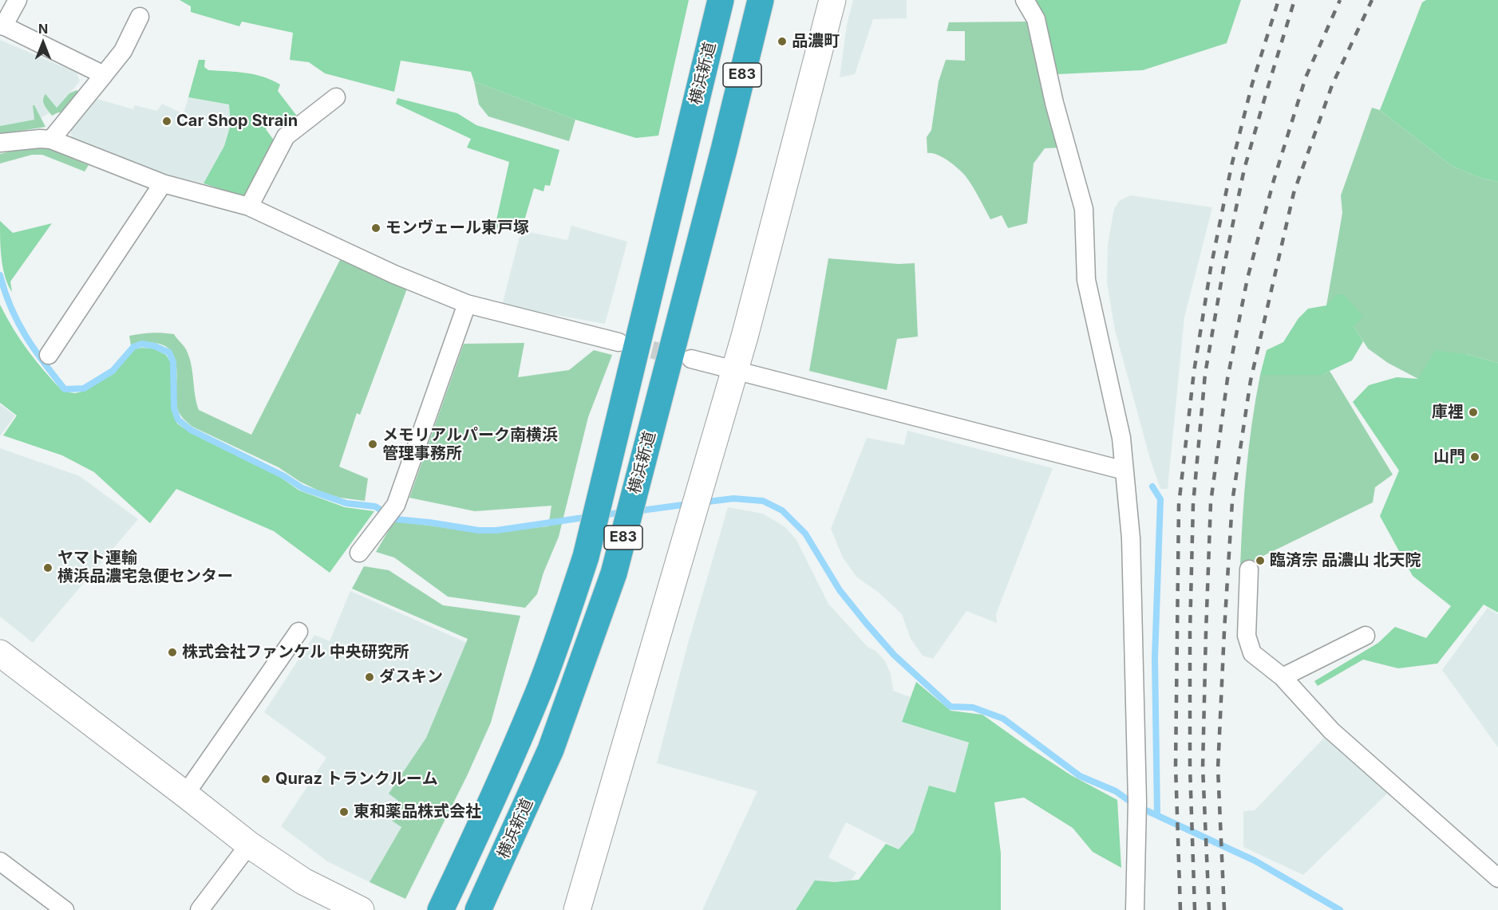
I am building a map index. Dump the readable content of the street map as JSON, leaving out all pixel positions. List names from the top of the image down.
{
  "streets": {
    "highway": ["横浜新道", "E83"]
  },
  "places": [
    "品濃町",
    "Car Shop Strain",
    "モンヴェール東戸塚",
    "庫裡",
    "メモリアルパーク南横浜 管理事務所",
    "山門",
    "臨済宗 品濃山 北天院",
    "ヤマト運輸 横浜品濃宅急便センター",
    "株式会社ファンケル 中央研究所",
    "ダスキン",
    "Quraz トランクルーム",
    "東和薬品株式会社"
  ],
  "north": "top"
}
